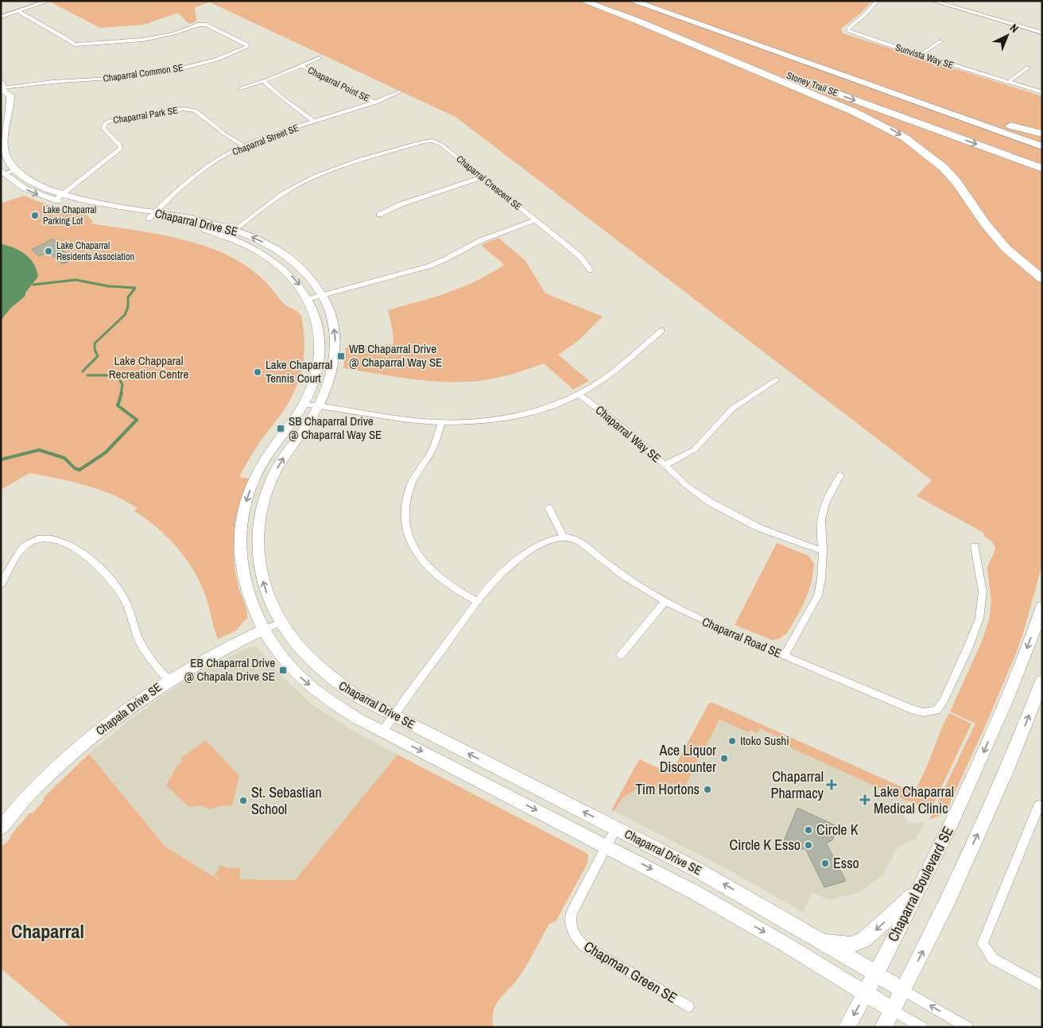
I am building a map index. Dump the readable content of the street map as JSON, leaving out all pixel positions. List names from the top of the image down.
{
  "streets": {
    "highway": ["Stoney Trail SE"],
    "street": [
      "Sunvista Way SE",
      "Chaparral Common SE",
      "Chaparral Point SE",
      "Chaparral Park SE",
      "Chaparral Street SE",
      "Chaparral Crescent SE",
      "Chaparral Drive SE",
      "Chaparral Way SE",
      "Chaparral Road SE",
      "Chapala Drive SE",
      "Chaparral Boulevard SE",
      "Chapman Green SE"
    ]
  },
  "crossings": [
    ["Chaparral Common SE", "Chaparral Drive SE"],
    ["Chaparral Point SE", "Chaparral Street SE"],
    ["Chaparral Park SE", "Chaparral Street SE"],
    ["Chaparral Park SE", "Chaparral Drive SE"],
    ["Chaparral Street SE", "Chaparral Drive SE"],
    ["Chaparral Crescent SE", "Chaparral Drive SE"],
    ["Chaparral Drive SE", "Chapala Drive SE"],
    ["Chaparral Drive SE", "Chaparral Boulevard SE"],
    ["Chaparral Drive SE", "Chapman Green SE"]
  ],
  "districts": ["Chaparral"],
  "parks": ["Lake Chapparal Recreation Centre"],
  "places": {
    "other": [
      "Lake Chaparral Parking Lot",
      "Lake Chaparral Residents Association",
      "Lake Chaparral Tennis Court",
      "Itoko Sushi",
      "Ace Liquor Discounter",
      "Tim Hortons",
      "St. Sebastian School",
      "Circle K",
      "Circle K Esso",
      "Esso"
    ],
    "transit": ["WB Chaparral Drive @ Chaparral Way SE", "SB Chaparral Drive @ Chaparral Way SE", "EB Chaparral Drive @ Chapala Drive SE"],
    "health": ["Chaparral Pharmacy", "Lake Chaparral Medical Clinic"]
  },
  "north": "top right"
}
